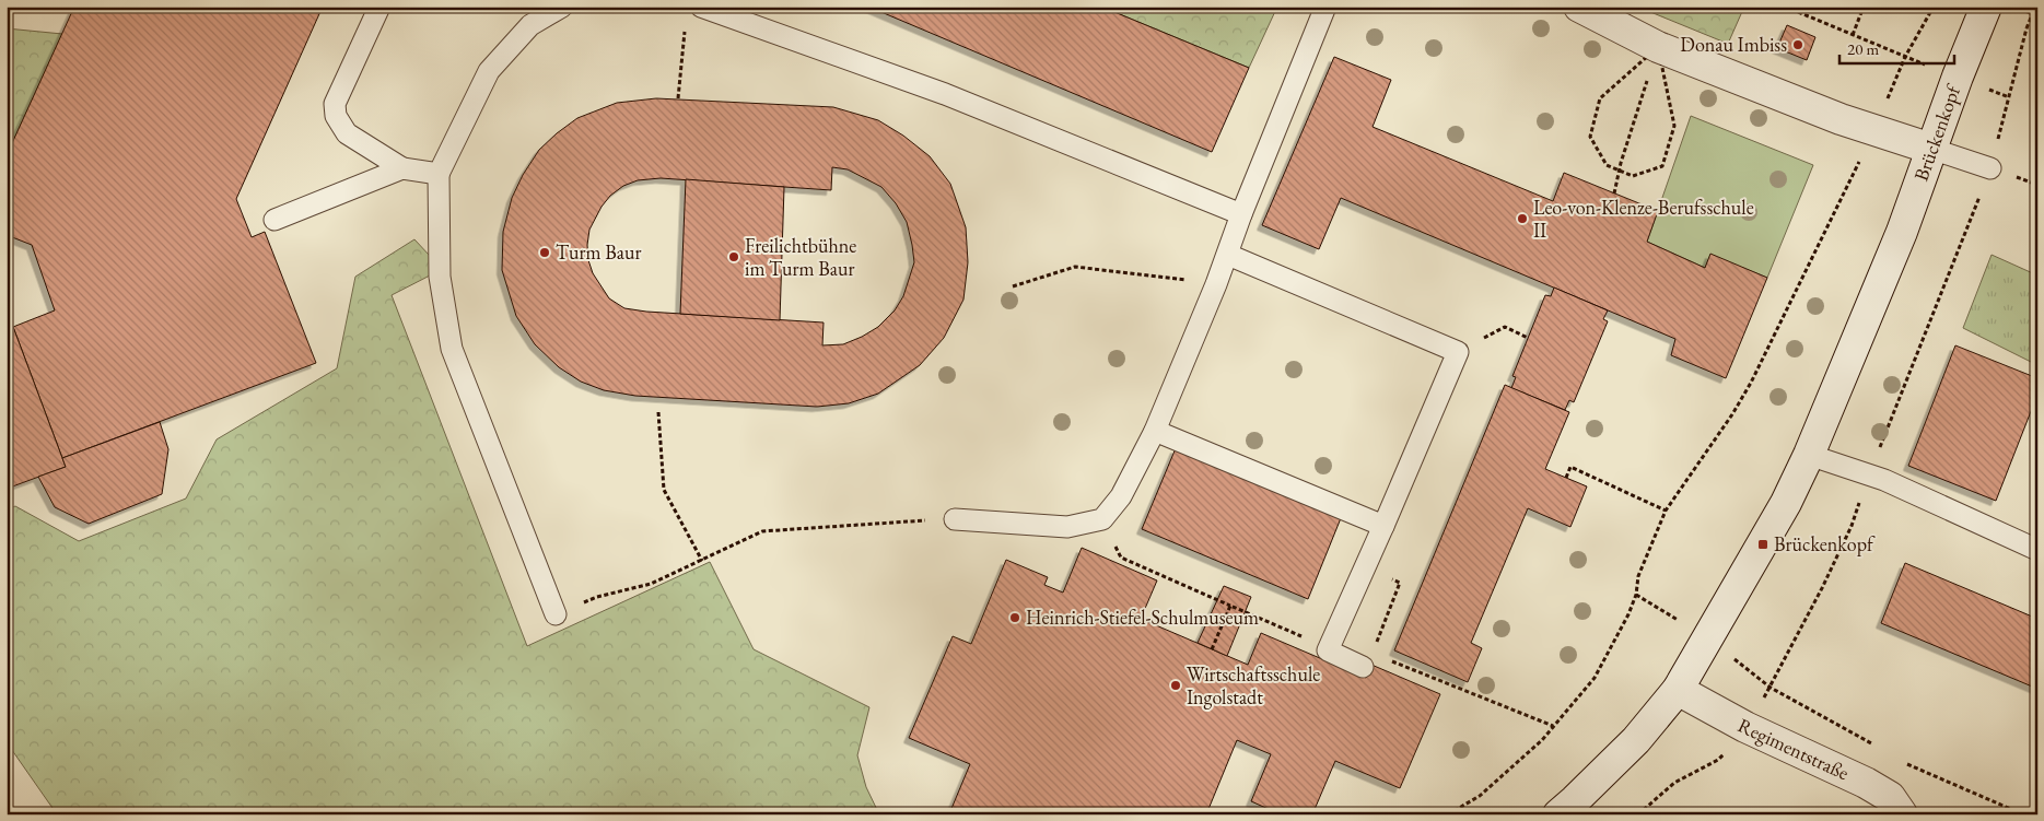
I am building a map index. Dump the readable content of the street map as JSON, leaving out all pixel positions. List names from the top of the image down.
{
  "streets": {
    "street": ["Brückenkopf", "Regimentstraße"]
  },
  "crossings": [
    ["Brückenkopf", "Regimentstraße"]
  ],
  "places": {
    "other": [
      "Donau Imbiss",
      "Leo-von-Klenze-Berufsschule II",
      "Turm Baur",
      "Freilichtbühne im Turm Baur",
      "Heinrich-Stiefel-Schulmuseum",
      "Wirtschaftsschule Ingolstadt"
    ],
    "transit": ["Brückenkopf"]
  },
  "scale_bar": "20 m"
}
